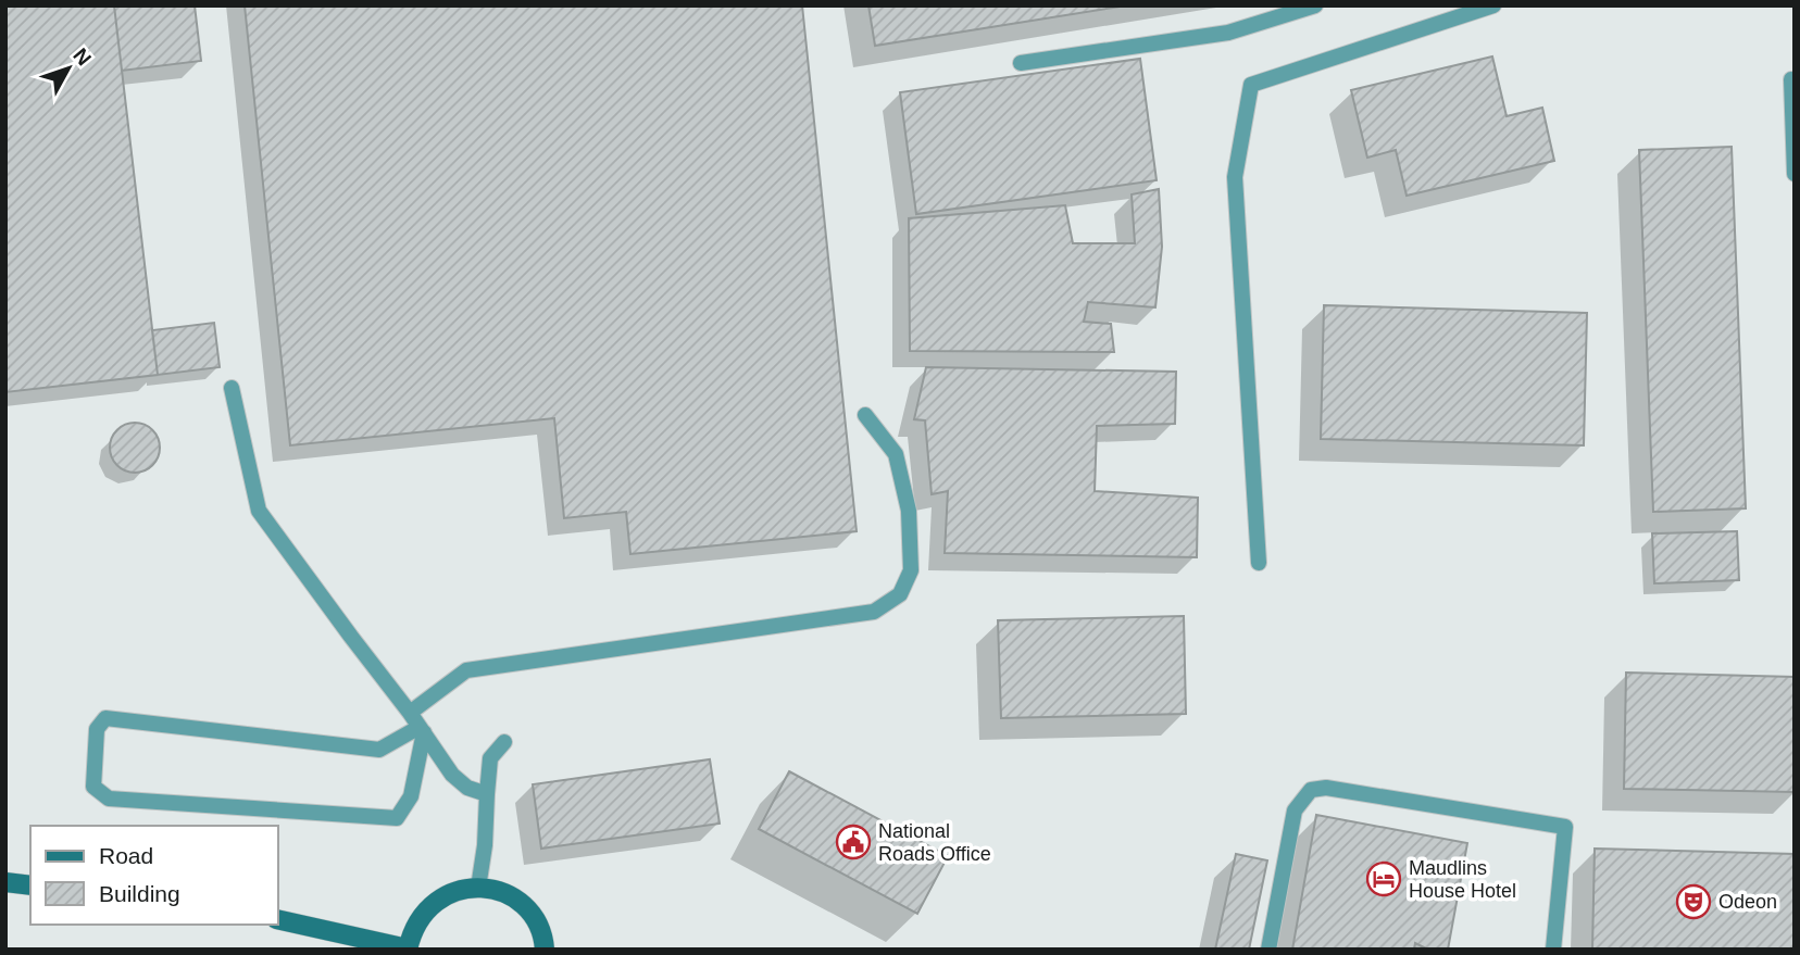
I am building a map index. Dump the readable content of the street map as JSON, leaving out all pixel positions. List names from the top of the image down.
{
  "places": {
    "public building": ["National Roads Office"],
    "hotel": ["Maudlins House Hotel"],
    "theatre": ["Odeon"]
  },
  "legend": ["Road", "Building"],
  "north": "top right"
}
